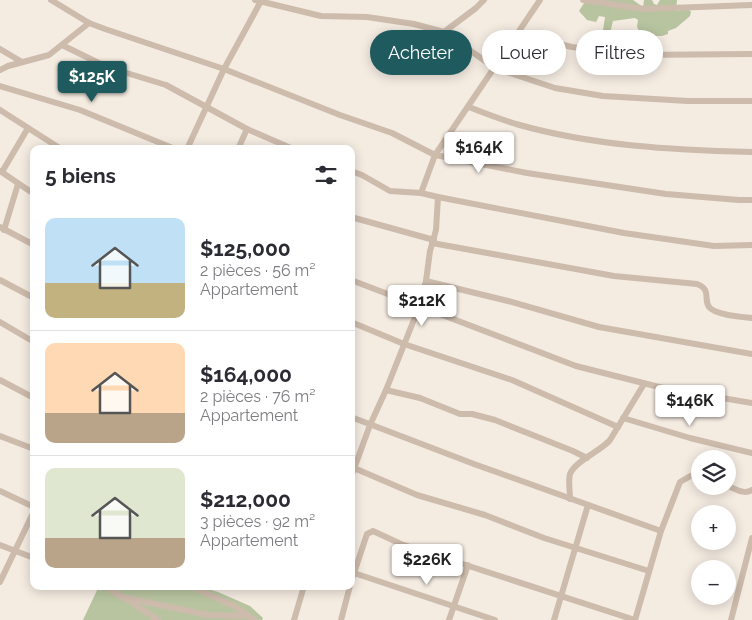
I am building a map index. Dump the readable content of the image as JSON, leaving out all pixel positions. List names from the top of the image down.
{
  "page": {
    "chip": ["Acheter", "Louer", "Filtres"],
    "price": [
      "$125K",
      "$164K",
      "$212K",
      "$146K",
      "$226K"
    ],
    "heading": "5 biens",
    "list": [
      {
        "name": "$125,000",
        "note": "2 pièces · 56 m² · Appartement"
      },
      {
        "name": "$164,000",
        "note": "2 pièces · 76 m² · Appartement"
      },
      {
        "name": "$212,000",
        "note": "3 pièces · 92 m² · Appartement"
      }
    ],
    "map_buttons": ["+", "−"]
  }
}
